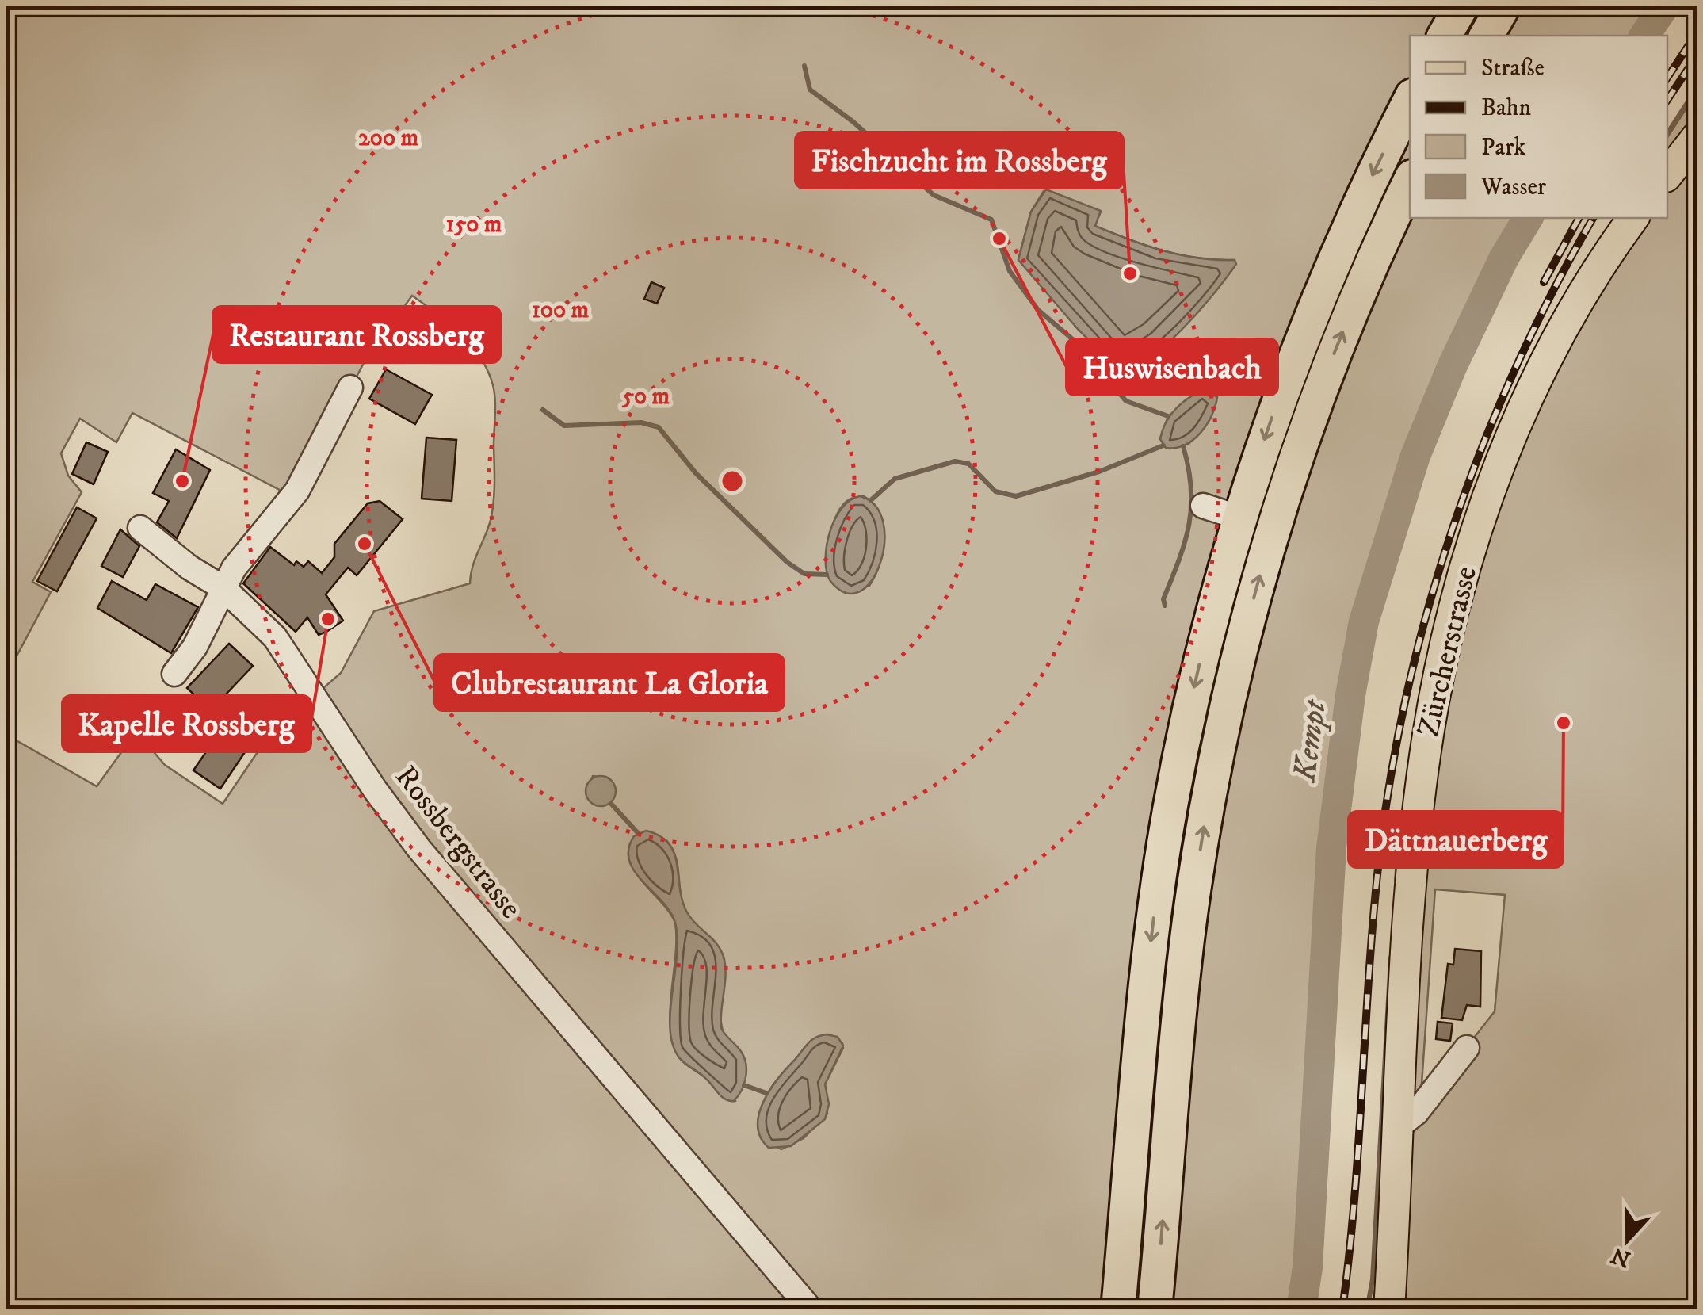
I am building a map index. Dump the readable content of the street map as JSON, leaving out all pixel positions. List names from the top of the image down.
{
  "streets": {
    "main road": ["Zürcherstrasse"],
    "street": ["Rossbergstrasse"]
  },
  "water": ["Kempt"],
  "places": [
    "Huswisenbach",
    "Fischzucht im Rossberg",
    "Restaurant Rossberg",
    "Clubrestaurant La Gloria",
    "Kapelle Rossberg",
    "Dättnauerberg"
  ],
  "legend": [
    "Straße",
    "Bahn",
    "Park",
    "Wasser"
  ],
  "north": "bottom",
  "rings": [
    "200 m",
    "150 m",
    "100 m",
    "50 m"
  ]
}
